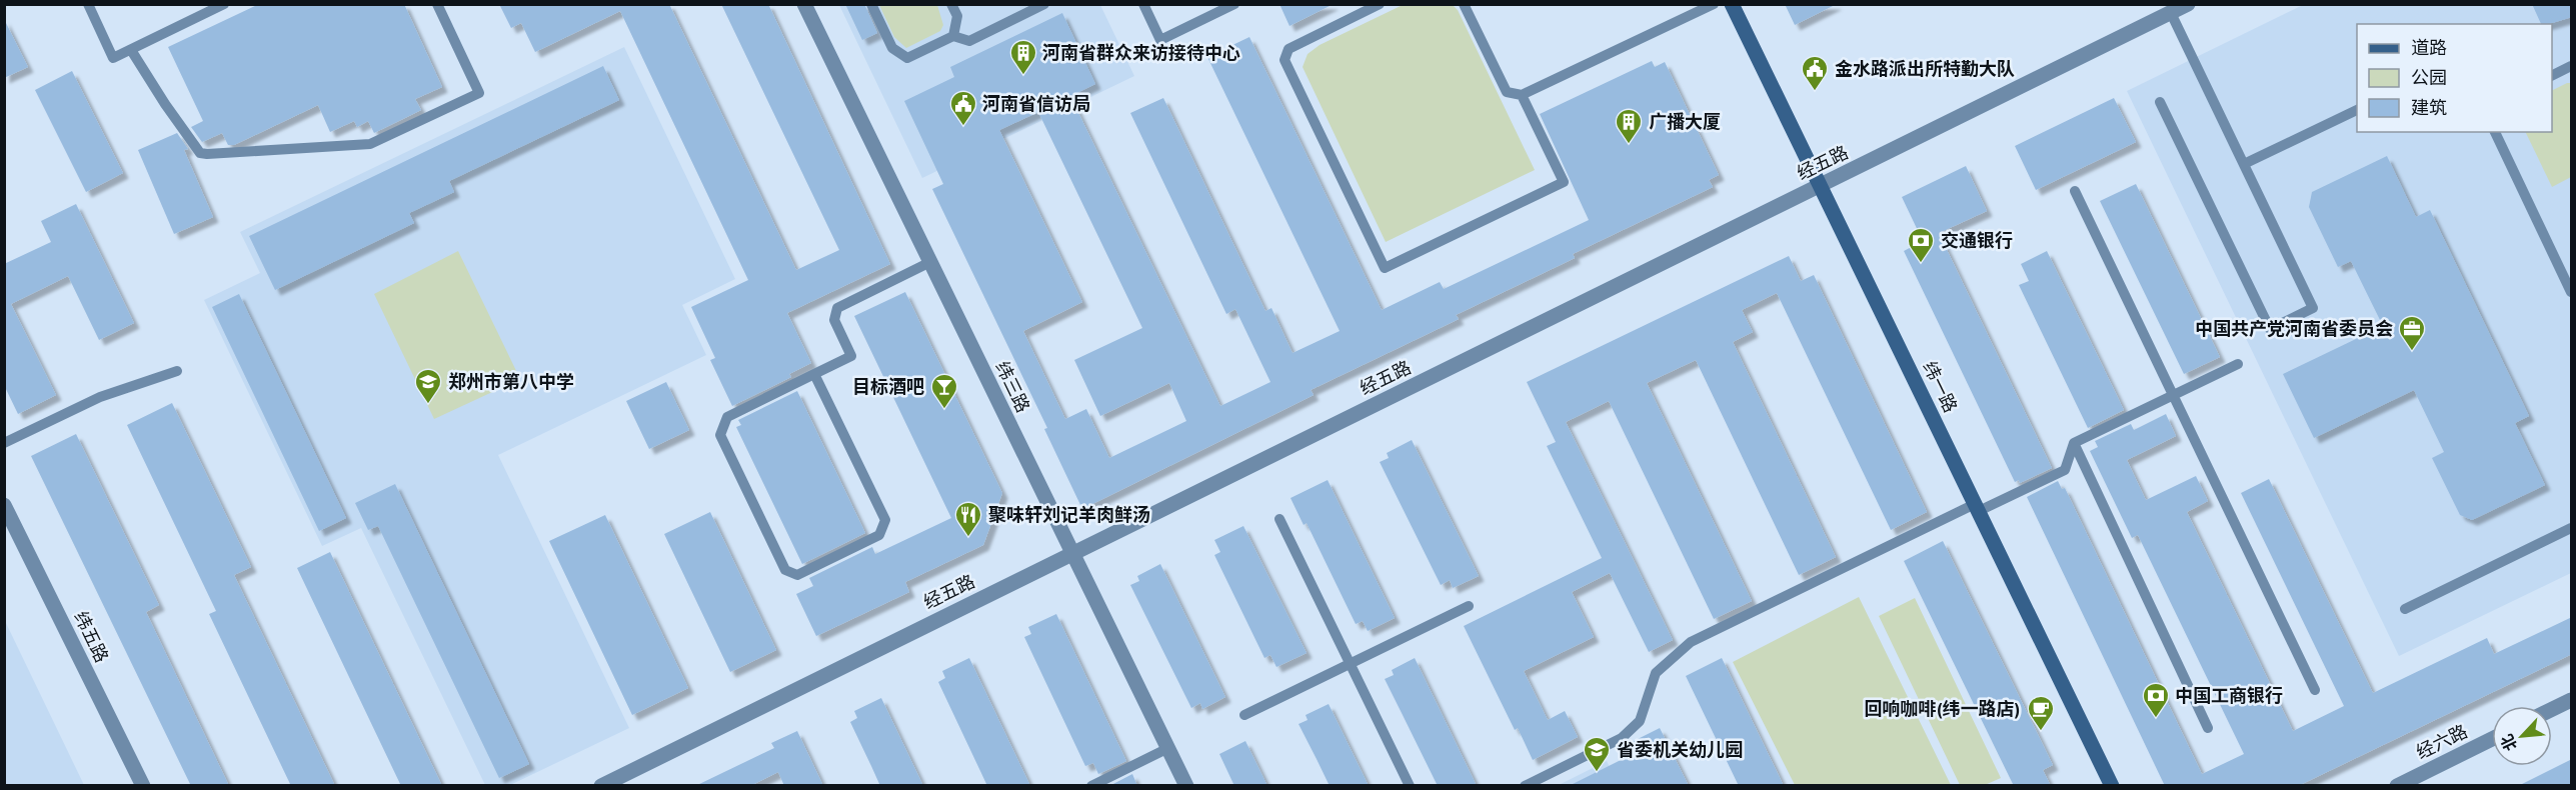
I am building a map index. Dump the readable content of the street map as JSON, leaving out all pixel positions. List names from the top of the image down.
{
  "streets": {
    "street": [
      "经五路",
      "纬三路",
      "纬一路",
      "纬五路",
      "经六路"
    ]
  },
  "crossings": [
    ["经五路", "纬三路"],
    ["经五路", "纬一路"]
  ],
  "places": {
    "building": ["河南省群众来访接待中心", "广播大厦"],
    "public building": ["金水路派出所特勤大队", "河南省信访局"],
    "bank": ["交通银行", "中国工商银行"],
    "office": ["中国共产党河南省委员会"],
    "school or university": ["郑州市第八中学", "省委机关幼儿园"],
    "bar": ["目标酒吧"],
    "restaurant": ["聚味轩刘记羊肉鲜汤"],
    "cafe": ["回响咖啡(纬一路店)"]
  },
  "legend": ["道路", "公园", "建筑"],
  "north": "bottom left"
}
